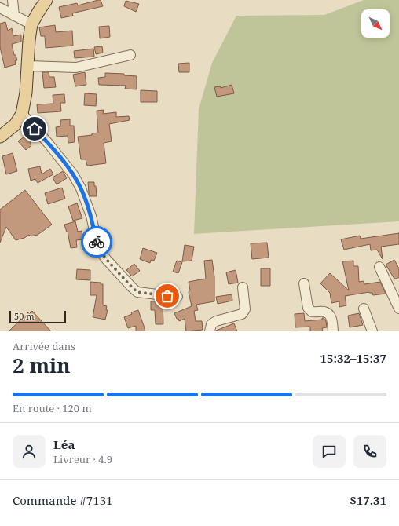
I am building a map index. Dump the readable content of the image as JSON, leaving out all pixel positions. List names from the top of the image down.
{
  "scale_bar": "50 m",
  "north": "bottom right",
  "page": {
    "scale": "50 m",
    "heading": ["2 min", "Arrivée dans", "15:32–15:37"],
    "panel": [
      "Léa",
      "Livreur · 4.9",
      "Commande #7131",
      "$17.31"
    ],
    "bar": "En route · 120 m"
  }
}
